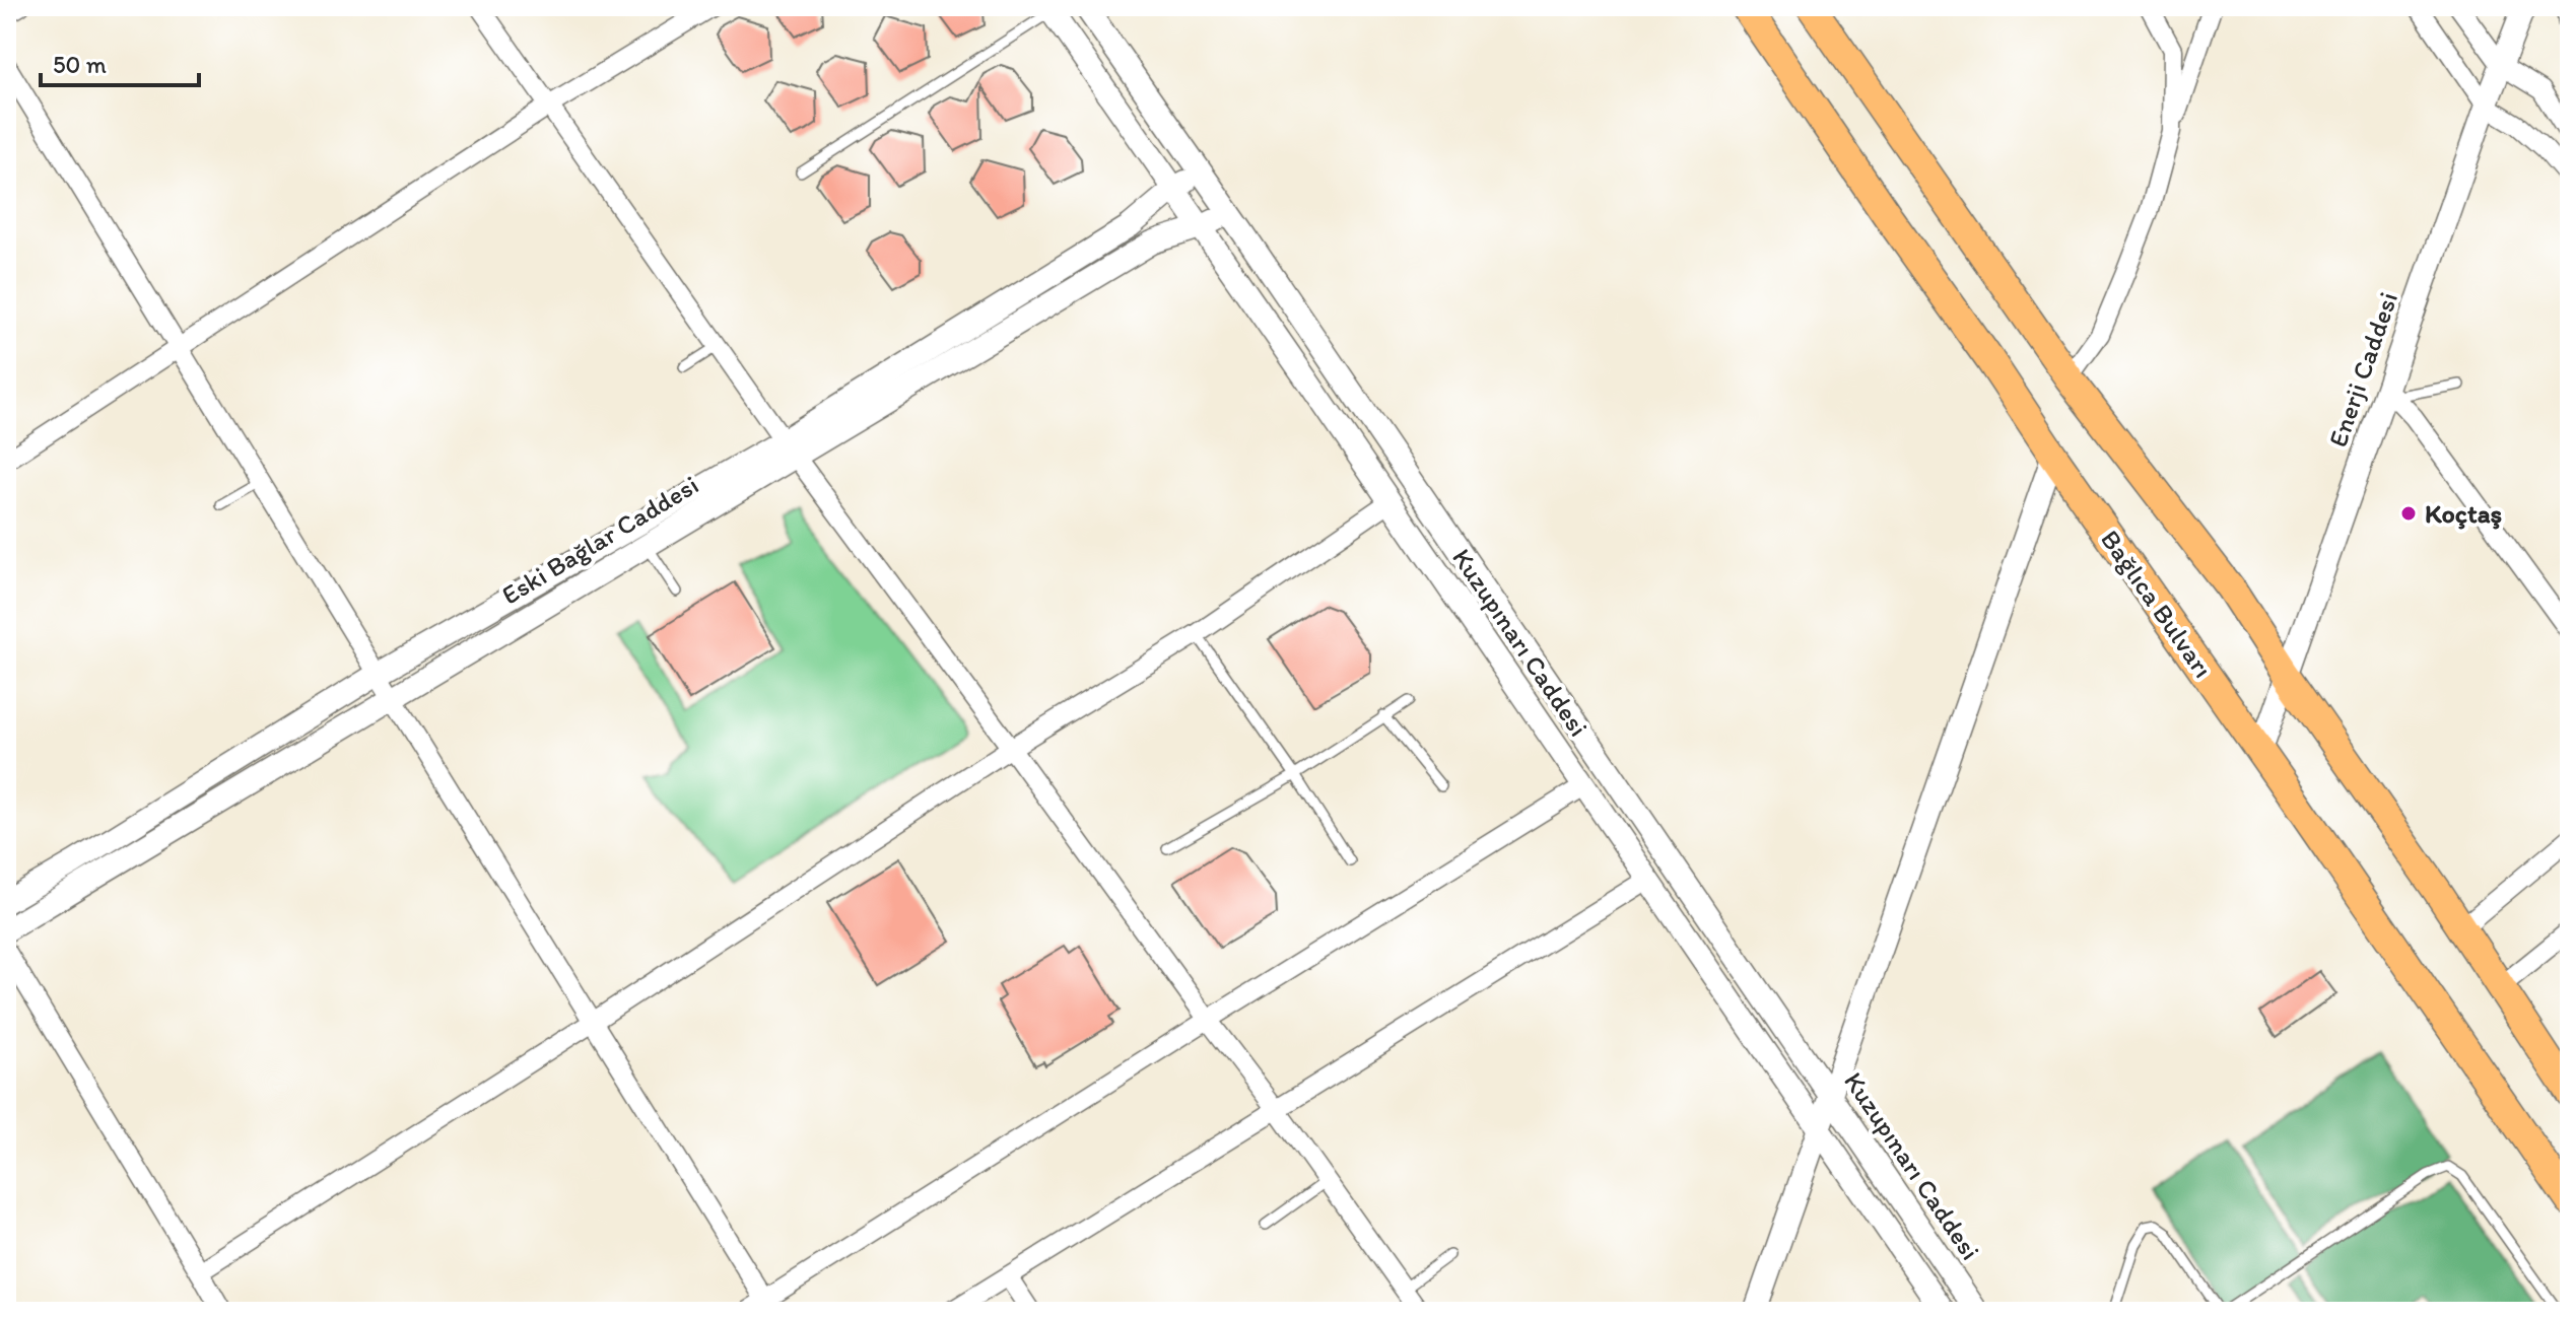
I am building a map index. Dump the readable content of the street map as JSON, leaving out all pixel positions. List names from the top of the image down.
{
  "streets": {
    "main road": ["Bağlıca Bulvarı"],
    "street": ["Enerji Caddesi", "Eski Bağlar Caddesi", "Kuzupınarı Caddesi"]
  },
  "crossings": [
    ["Enerji Caddesi", "Bağlıca Bulvarı"],
    ["Eski Bağlar Caddesi", "Kuzupınarı Caddesi"]
  ],
  "places": ["Koçtaş"],
  "scale_bar": "50 m"
}
